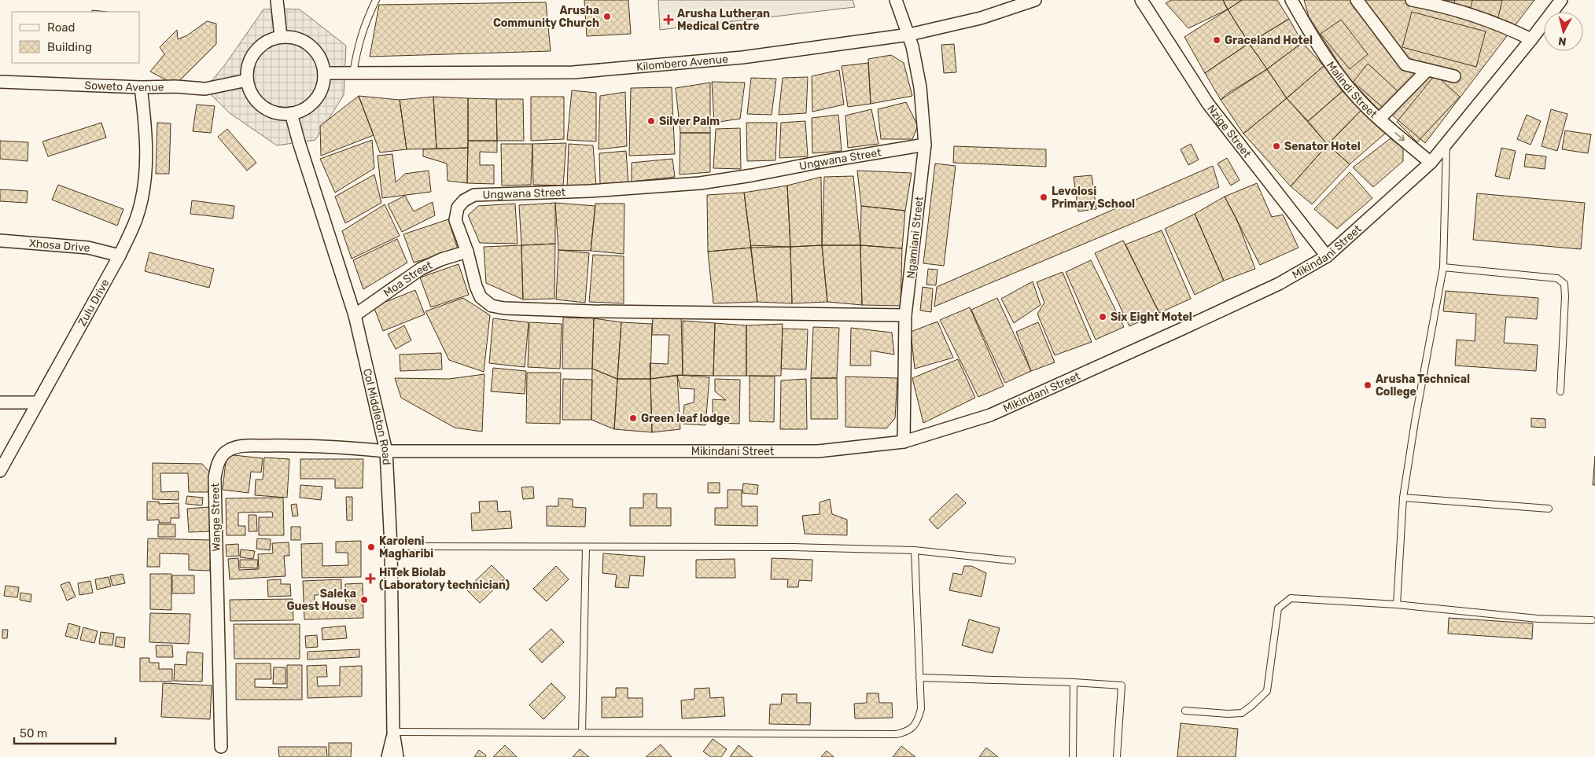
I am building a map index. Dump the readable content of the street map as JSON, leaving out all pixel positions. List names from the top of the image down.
{
  "streets": {
    "street": [
      "Kilombero Avenue",
      "Soweto Avenue",
      "Malindi Street",
      "Nzige Street",
      "Ungwana Street",
      "Ngamiani Street",
      "Xhosa Drive",
      "Mikindani Street",
      "Moa Street",
      "Zulu Drive",
      "Col Middleton Road",
      "Wange Street"
    ]
  },
  "crossings": [
    ["Kilombero Avenue", "Soweto Avenue"],
    ["Kilombero Avenue", "Ngamiani Street"],
    ["Kilombero Avenue", "Col Middleton Road"],
    ["Soweto Avenue", "Zulu Drive"],
    ["Soweto Avenue", "Col Middleton Road"],
    ["Malindi Street", "Mikindani Street"],
    ["Nzige Street", "Mikindani Street"],
    ["Ungwana Street", "Ngamiani Street"],
    ["Ungwana Street", "Moa Street"],
    ["Ngamiani Street", "Mikindani Street"],
    ["Xhosa Drive", "Zulu Drive"],
    ["Mikindani Street", "Col Middleton Road"],
    ["Mikindani Street", "Wange Street"],
    ["Moa Street", "Col Middleton Road"],
    ["Col Middleton Road", "Wange Street"]
  ],
  "places": {
    "other": [
      "Arusha Community Church",
      "Graceland Hotel",
      "Silver Palm",
      "Senator Hotel",
      "Levolosi Primary School",
      "Six Eight Motel",
      "Arusha Technical College",
      "Green leaf lodge",
      "Karoleni Magharibi",
      "Saleka Guest House"
    ],
    "health": ["Arusha Lutheran Medical Centre", "HiTek Biolab (Laboratory technician)"]
  },
  "legend": ["Road", "Building"],
  "scale_bar": "50 m",
  "north": "bottom"
}
